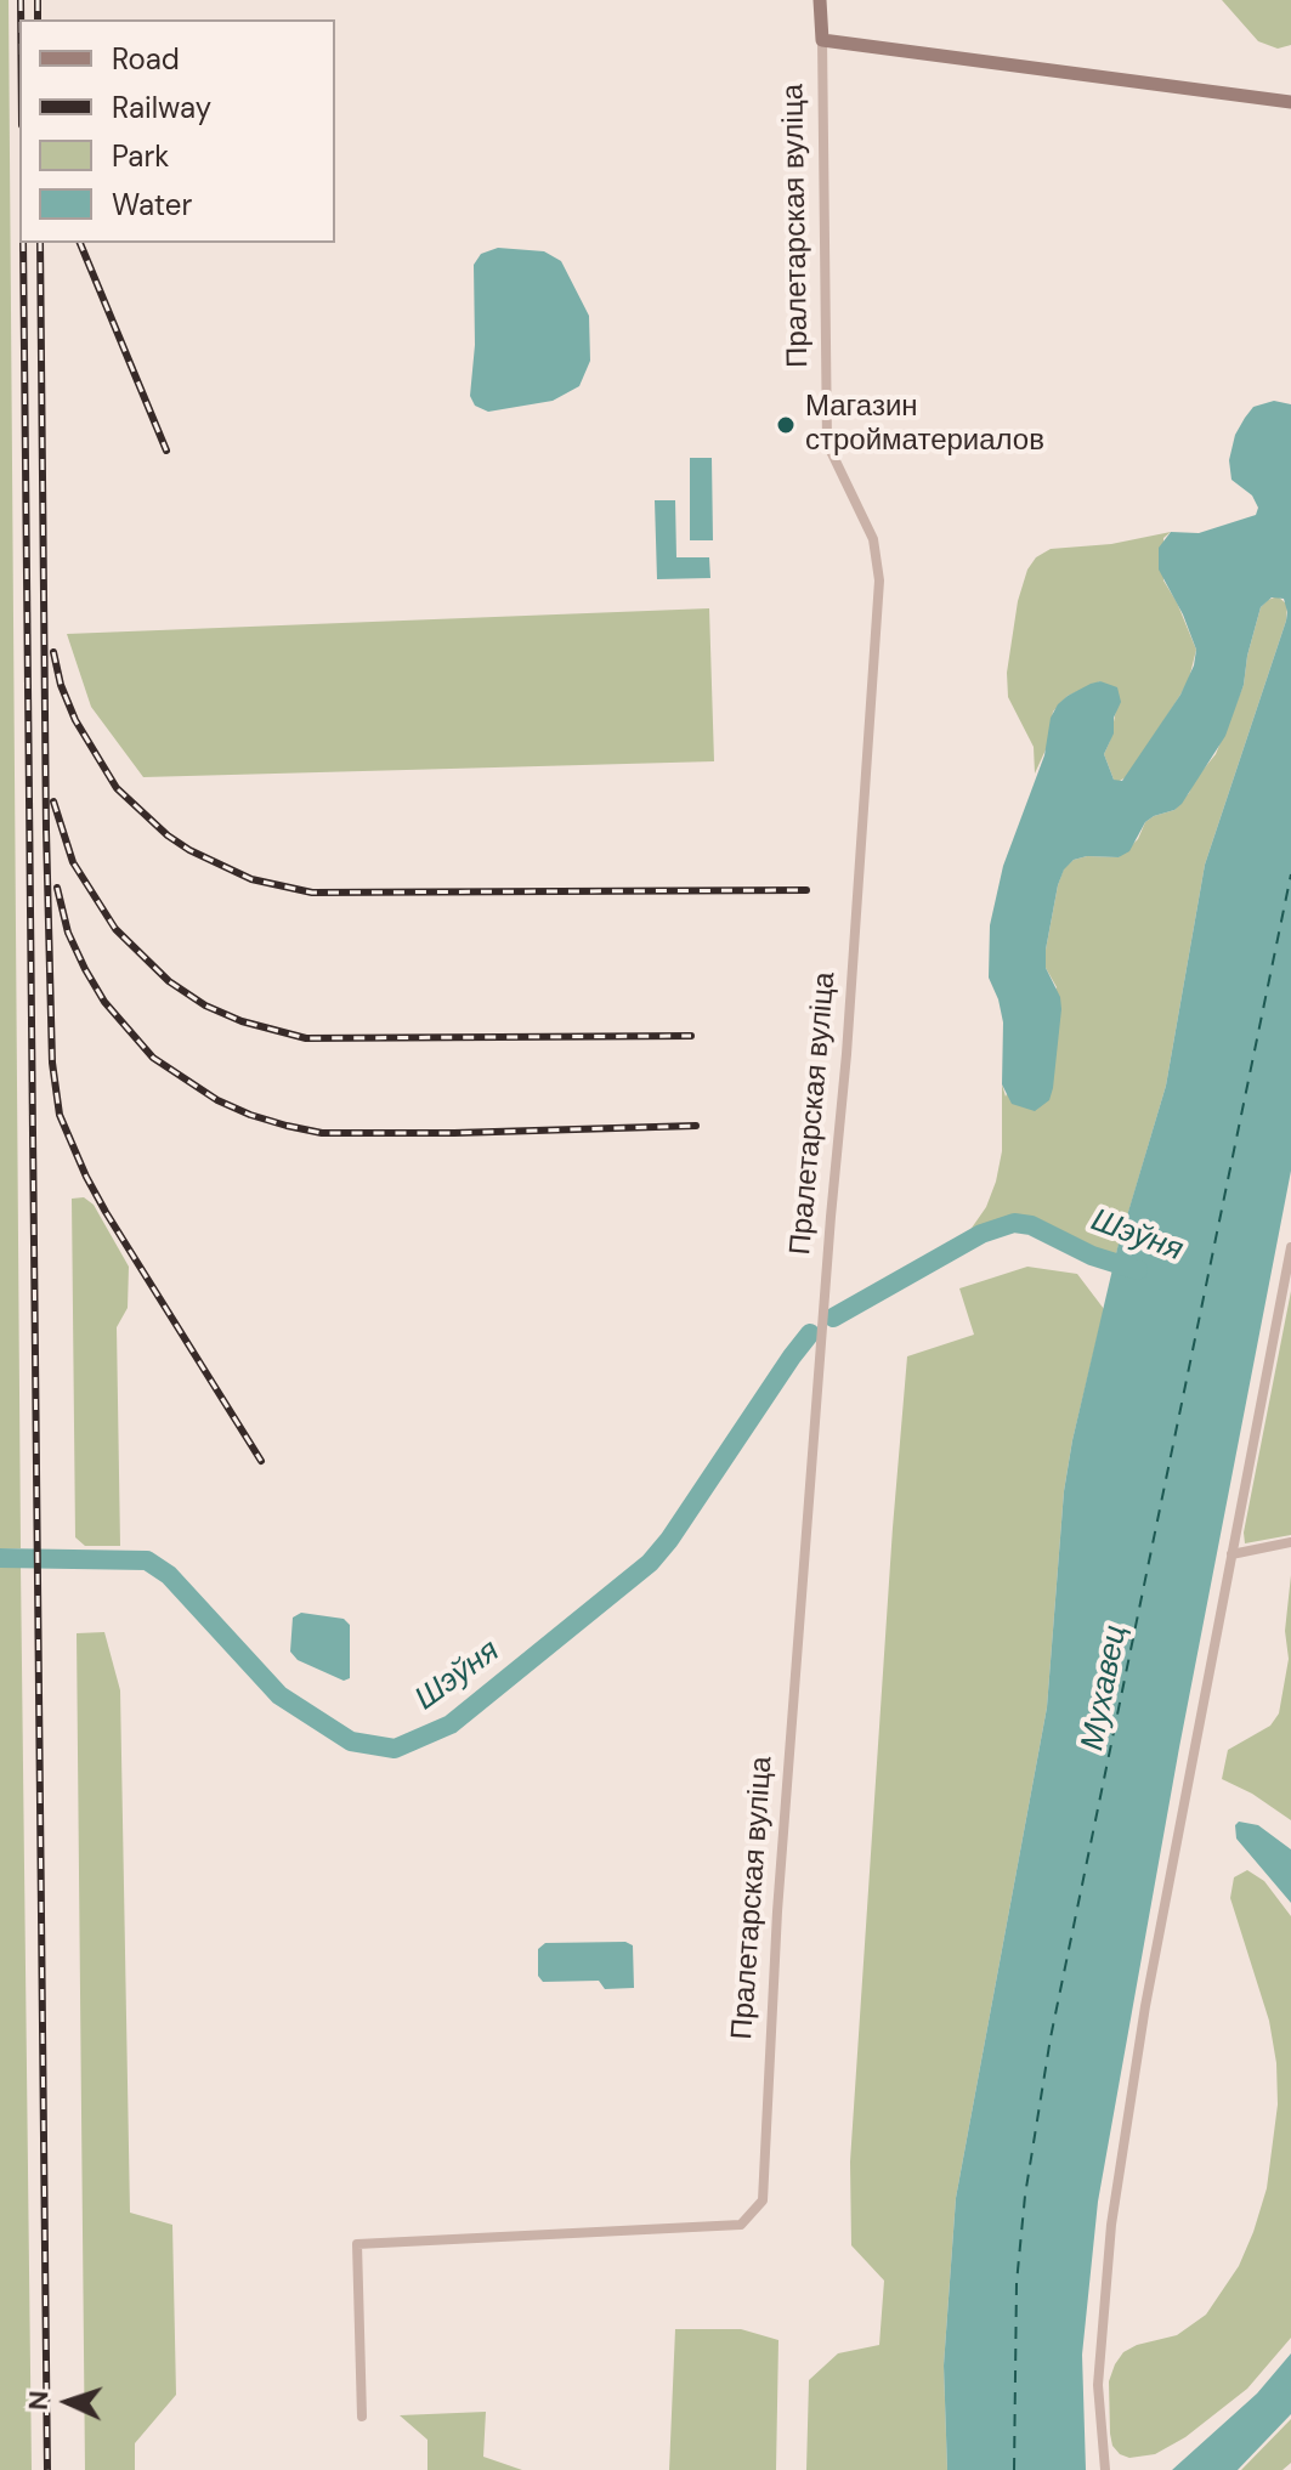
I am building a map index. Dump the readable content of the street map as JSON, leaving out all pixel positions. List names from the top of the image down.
{
  "streets": {
    "main road": ["Пралетарская вуліца"]
  },
  "water": ["Шэўня", "Мухавец"],
  "places": ["Магазин стройматериалов"],
  "legend": [
    "Road",
    "Railway",
    "Park",
    "Water"
  ],
  "north": "left"
}
